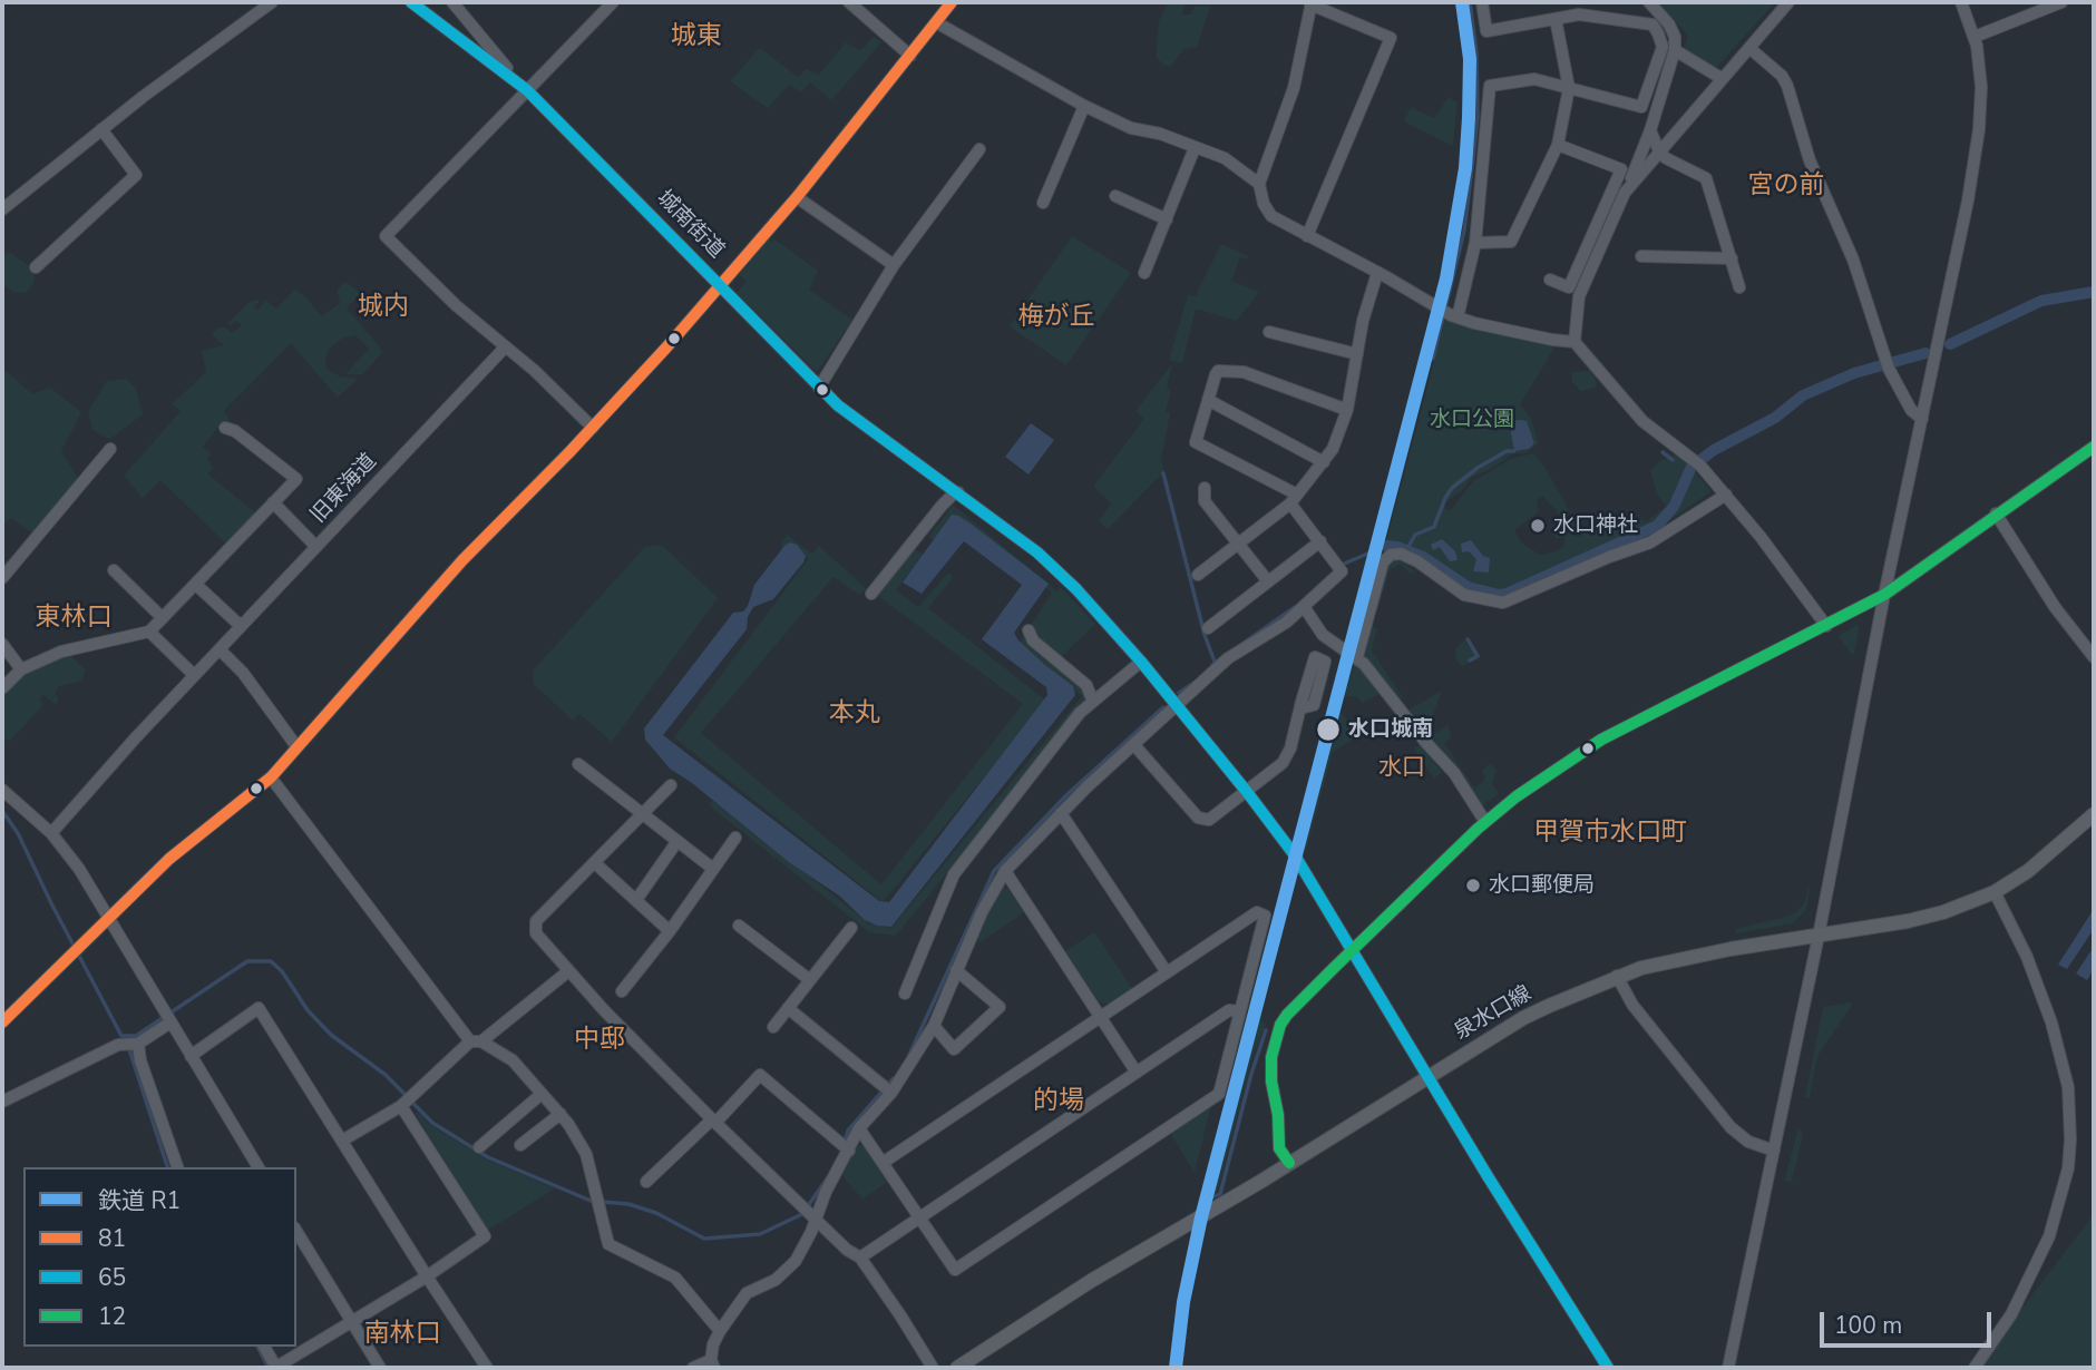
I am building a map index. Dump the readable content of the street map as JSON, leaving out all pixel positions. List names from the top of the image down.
{
  "streets": {
    "main road": ["泉水口線"],
    "street": ["城南街道", "旧東海道"]
  },
  "crossings": [
    ["城南街道", "泉水口線"]
  ],
  "districts": [
    "城東",
    "宮の前",
    "城内",
    "梅が丘",
    "東林口",
    "本丸",
    "水口",
    "甲賀市水口町",
    "中邸",
    "的場",
    "南林口"
  ],
  "parks": ["水口公園"],
  "places": ["水口神社", "水口城南", "水口郵便局"],
  "lines": [
    "rail line R1",
    "transit line 81",
    "transit line 65",
    "transit line 12"
  ],
  "legend": [
    "鉄道 R1",
    "81",
    "65",
    "12"
  ],
  "scale_bar": "100 m"
}
